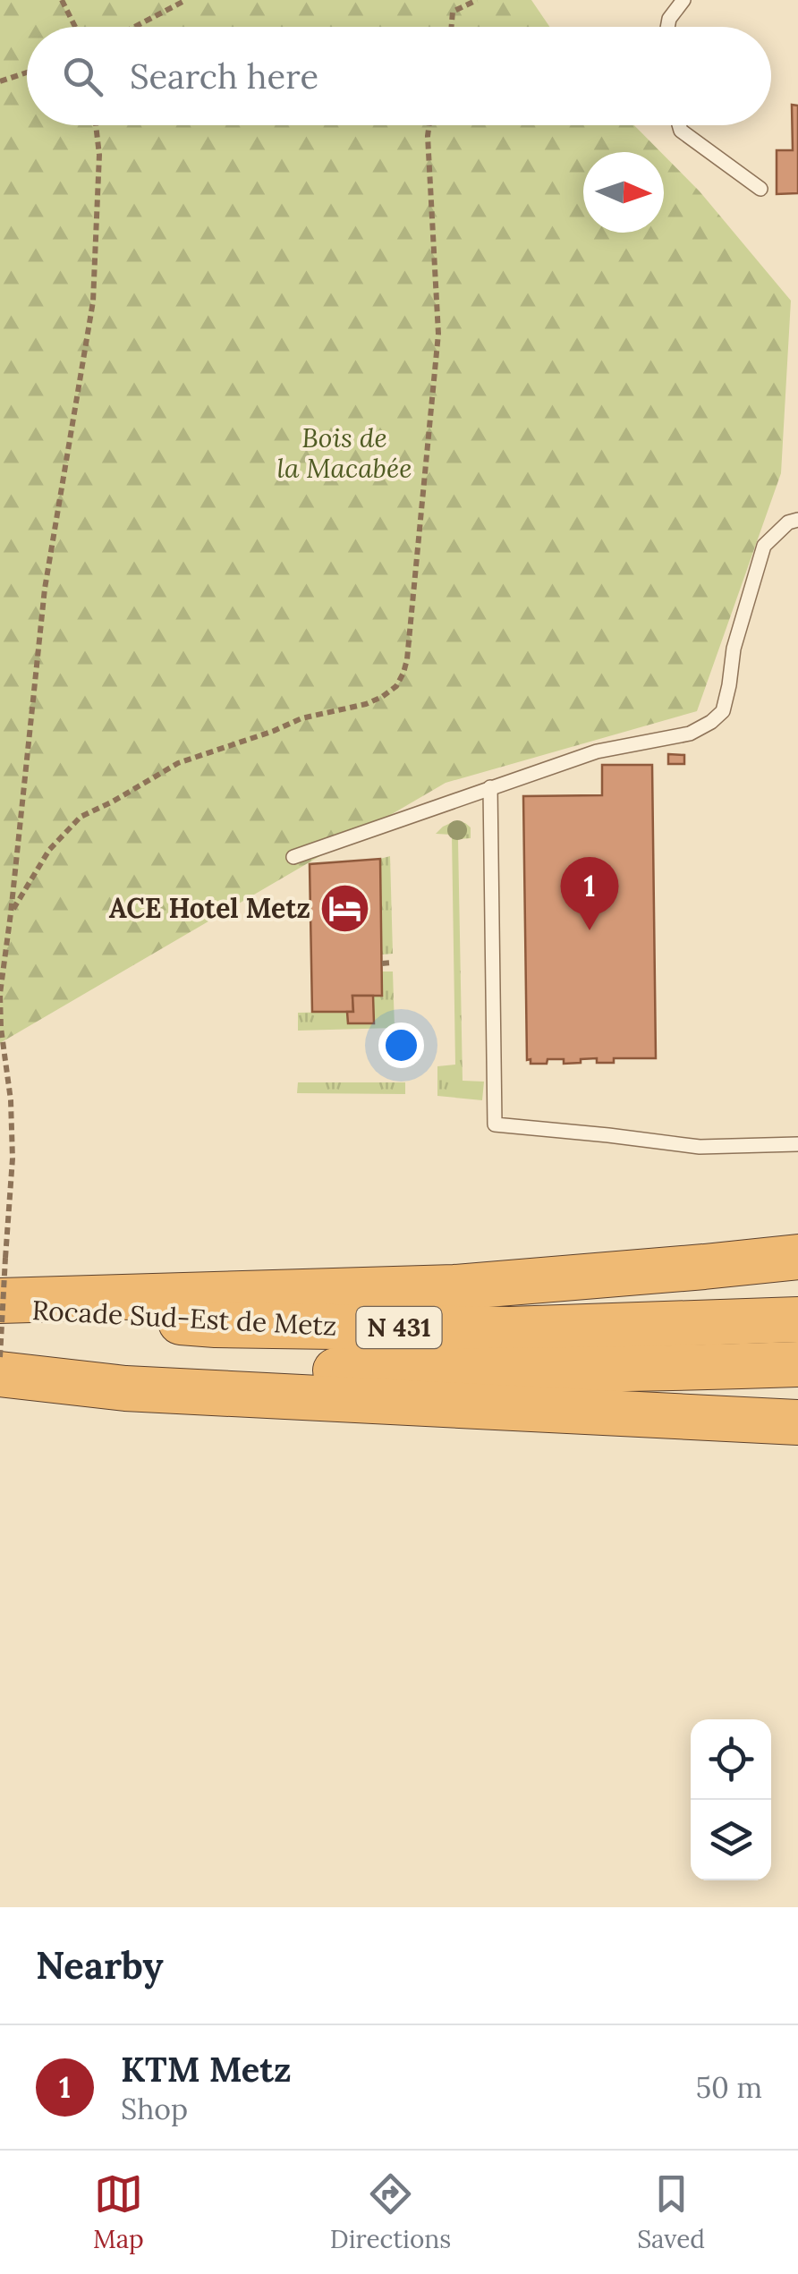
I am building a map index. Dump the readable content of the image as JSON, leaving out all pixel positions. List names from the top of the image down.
{
  "streets": {
    "highway": ["Rocade Sud-Est de Metz", "N 431"]
  },
  "parks": ["Bois de la Macabée"],
  "places": {
    "hotel": ["ACE Hotel Metz"]
  },
  "north": "right",
  "page": {
    "search": "Search here",
    "pins": "1",
    "heading": "Nearby",
    "list": [
      {
        "mark": "1",
        "name": "KTM Metz",
        "note": "Shop",
        "value": "50 m"
      }
    ],
    "nav": ["Map", "Directions", "Saved"]
  }
}
